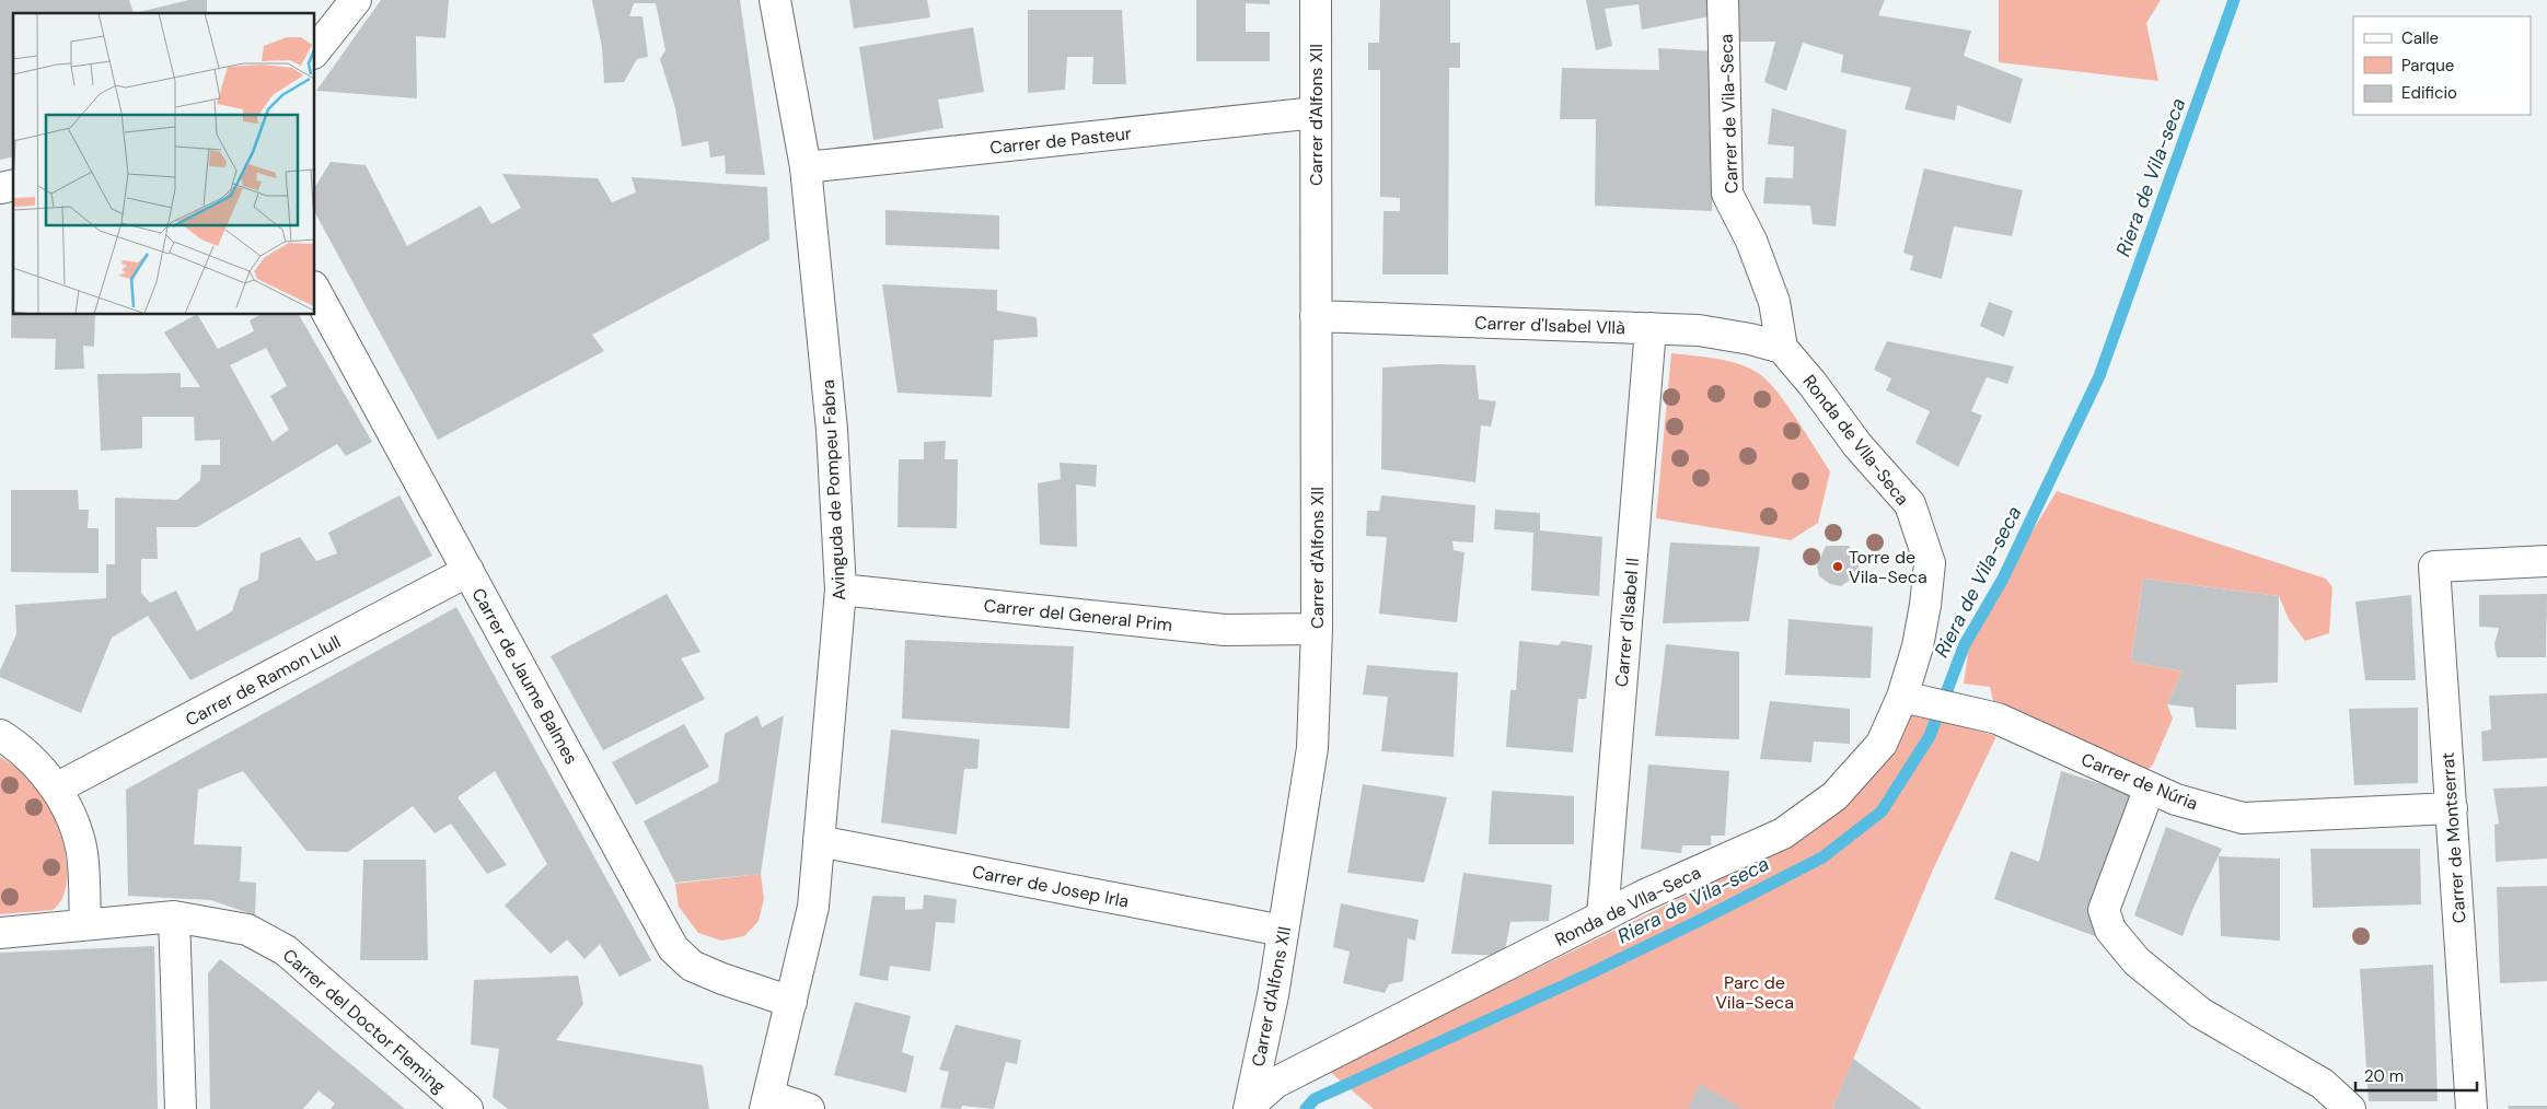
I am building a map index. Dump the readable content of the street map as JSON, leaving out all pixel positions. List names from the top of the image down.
{
  "streets": {
    "street": [
      "Carrer de Vila-Seca",
      "Carrer d'Alfons XII",
      "Carrer de Pasteur",
      "Carrer d'Isabel VIlà",
      "Ronda de VIla-Seca",
      "Avinguda de Pompeu Fabra",
      "Carrer del General Prim",
      "Carrer d'Isabel II",
      "Carrer de Jaume Balmes",
      "Carrer de Ramon Llull",
      "Carrer de Núria",
      "Carrer de Montserrat",
      "Carrer de Josep Irla",
      "Carrer del Doctor Fleming"
    ]
  },
  "crossings": [
    ["Carrer de Vila-Seca", "Carrer d'Isabel VIlà"],
    ["Carrer de Vila-Seca", "Ronda de VIla-Seca"],
    ["Carrer d'Alfons XII", "Carrer de Pasteur"],
    ["Carrer d'Alfons XII", "Carrer d'Isabel VIlà"],
    ["Carrer d'Alfons XII", "Ronda de VIla-Seca"],
    ["Carrer d'Alfons XII", "Carrer del General Prim"],
    ["Carrer d'Alfons XII", "Carrer de Josep Irla"],
    ["Carrer de Pasteur", "Avinguda de Pompeu Fabra"],
    ["Carrer d'Isabel VIlà", "Ronda de VIla-Seca"],
    ["Carrer d'Isabel VIlà", "Carrer d'Isabel II"],
    ["Ronda de VIla-Seca", "Carrer d'Isabel II"],
    ["Ronda de VIla-Seca", "Carrer de Núria"],
    ["Avinguda de Pompeu Fabra", "Carrer del General Prim"],
    ["Avinguda de Pompeu Fabra", "Carrer de Jaume Balmes"],
    ["Avinguda de Pompeu Fabra", "Carrer de Josep Irla"],
    ["Carrer de Jaume Balmes", "Carrer de Ramon Llull"],
    ["Carrer de Núria", "Carrer de Montserrat"]
  ],
  "water": ["Riera de Vila-seca"],
  "parks": ["Parc de Vila-Seca"],
  "places": ["Torre de Vila-Seca"],
  "legend": ["Calle", "Parque", "Edificio"],
  "scale_bar": "20 m"
}
